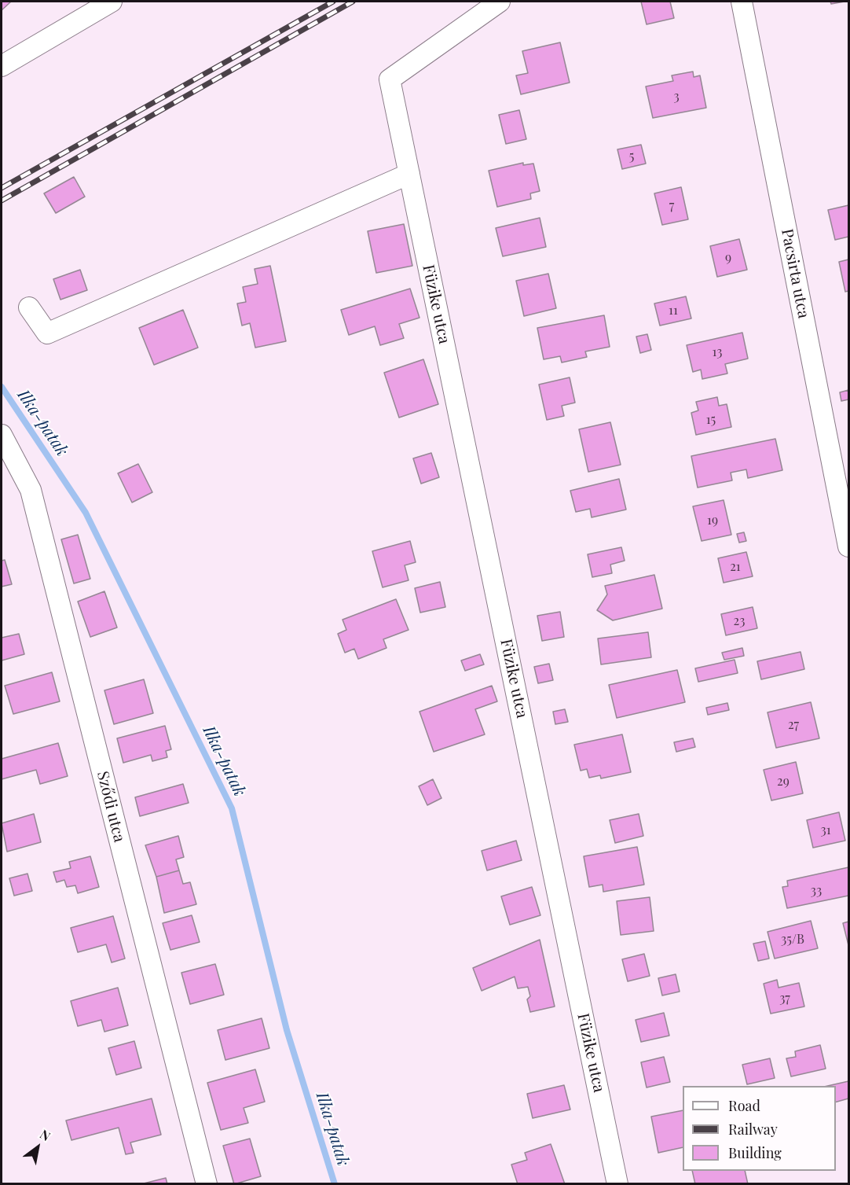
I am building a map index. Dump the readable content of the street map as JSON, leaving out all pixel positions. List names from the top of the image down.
{
  "streets": {
    "street": ["Pacsirta utca", "Füzike utca", "Sződi utca"]
  },
  "water": ["Ilka-patak"],
  "house_numbers": [
    "3",
    "5",
    "7",
    "9",
    "11",
    "13",
    "15",
    "19",
    "21",
    "23",
    "27",
    "29",
    "31",
    "33",
    "35/B",
    "37"
  ],
  "legend": ["Road", "Railway", "Building"],
  "north": "top right"
}
